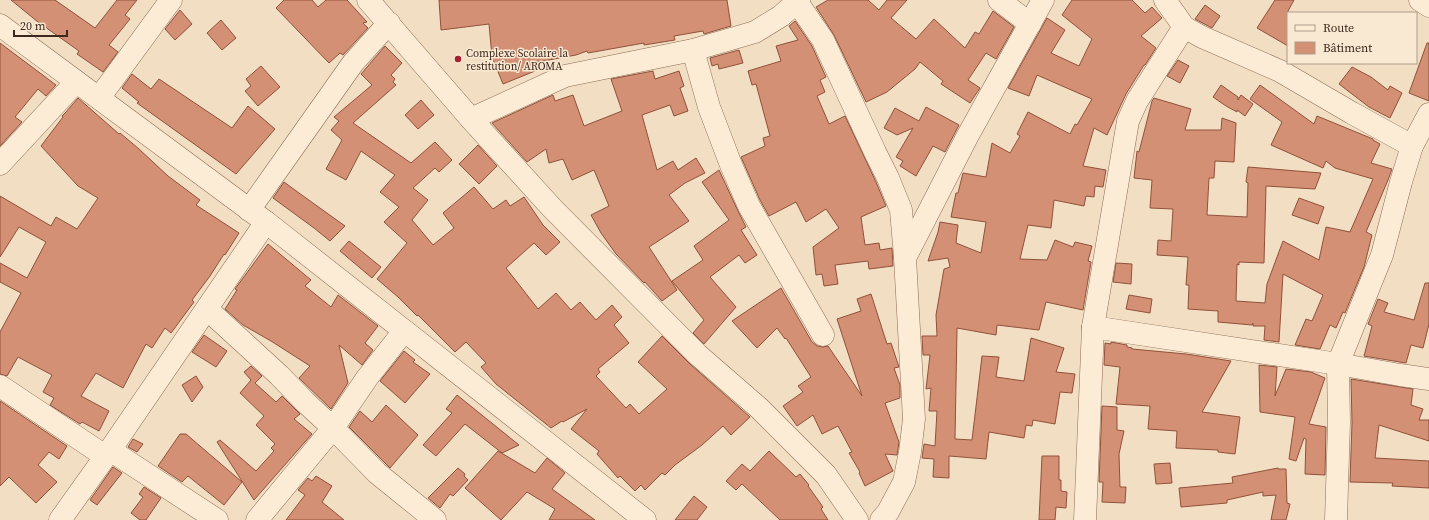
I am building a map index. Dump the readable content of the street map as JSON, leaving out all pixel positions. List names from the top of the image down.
{
  "places": ["Complexe Scolaire la restitution/ AROMA"],
  "legend": ["Route", "Bâtiment"],
  "scale_bar": "20 m"
}
